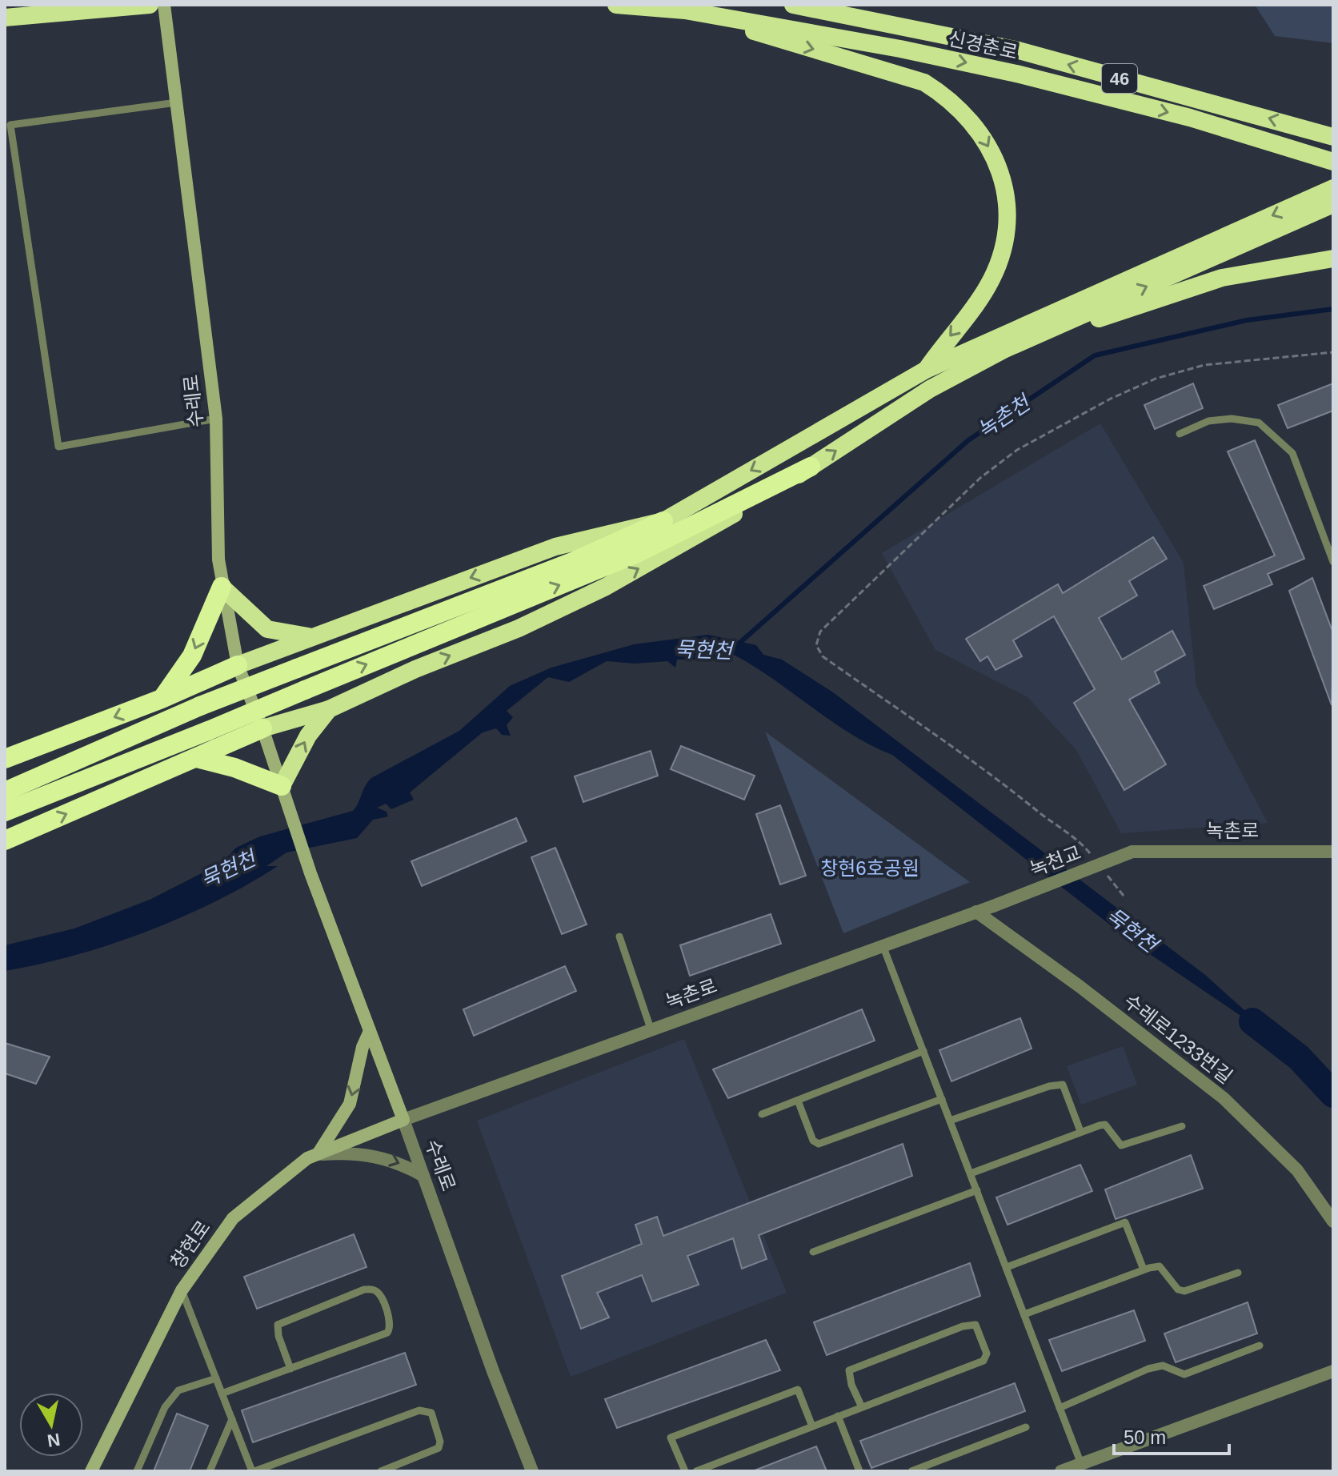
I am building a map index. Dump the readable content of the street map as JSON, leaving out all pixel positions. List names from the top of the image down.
{
  "streets": {
    "highway": ["신경춘로", "46"],
    "main road": ["수레로", "창현로"],
    "street": ["녹촌로", "녹천교", "수레로1233번길"]
  },
  "crossings": [
    ["수레로", "녹촌로"],
    ["수레로", "창현로"],
    ["녹촌로", "녹천교"],
    ["녹촌로", "수레로1233번길"],
    ["녹촌로", "창현로"]
  ],
  "water": ["녹촌천", "묵현천"],
  "parks": ["창현6호공원"],
  "scale_bar": "50 m",
  "north": "bottom"
}
